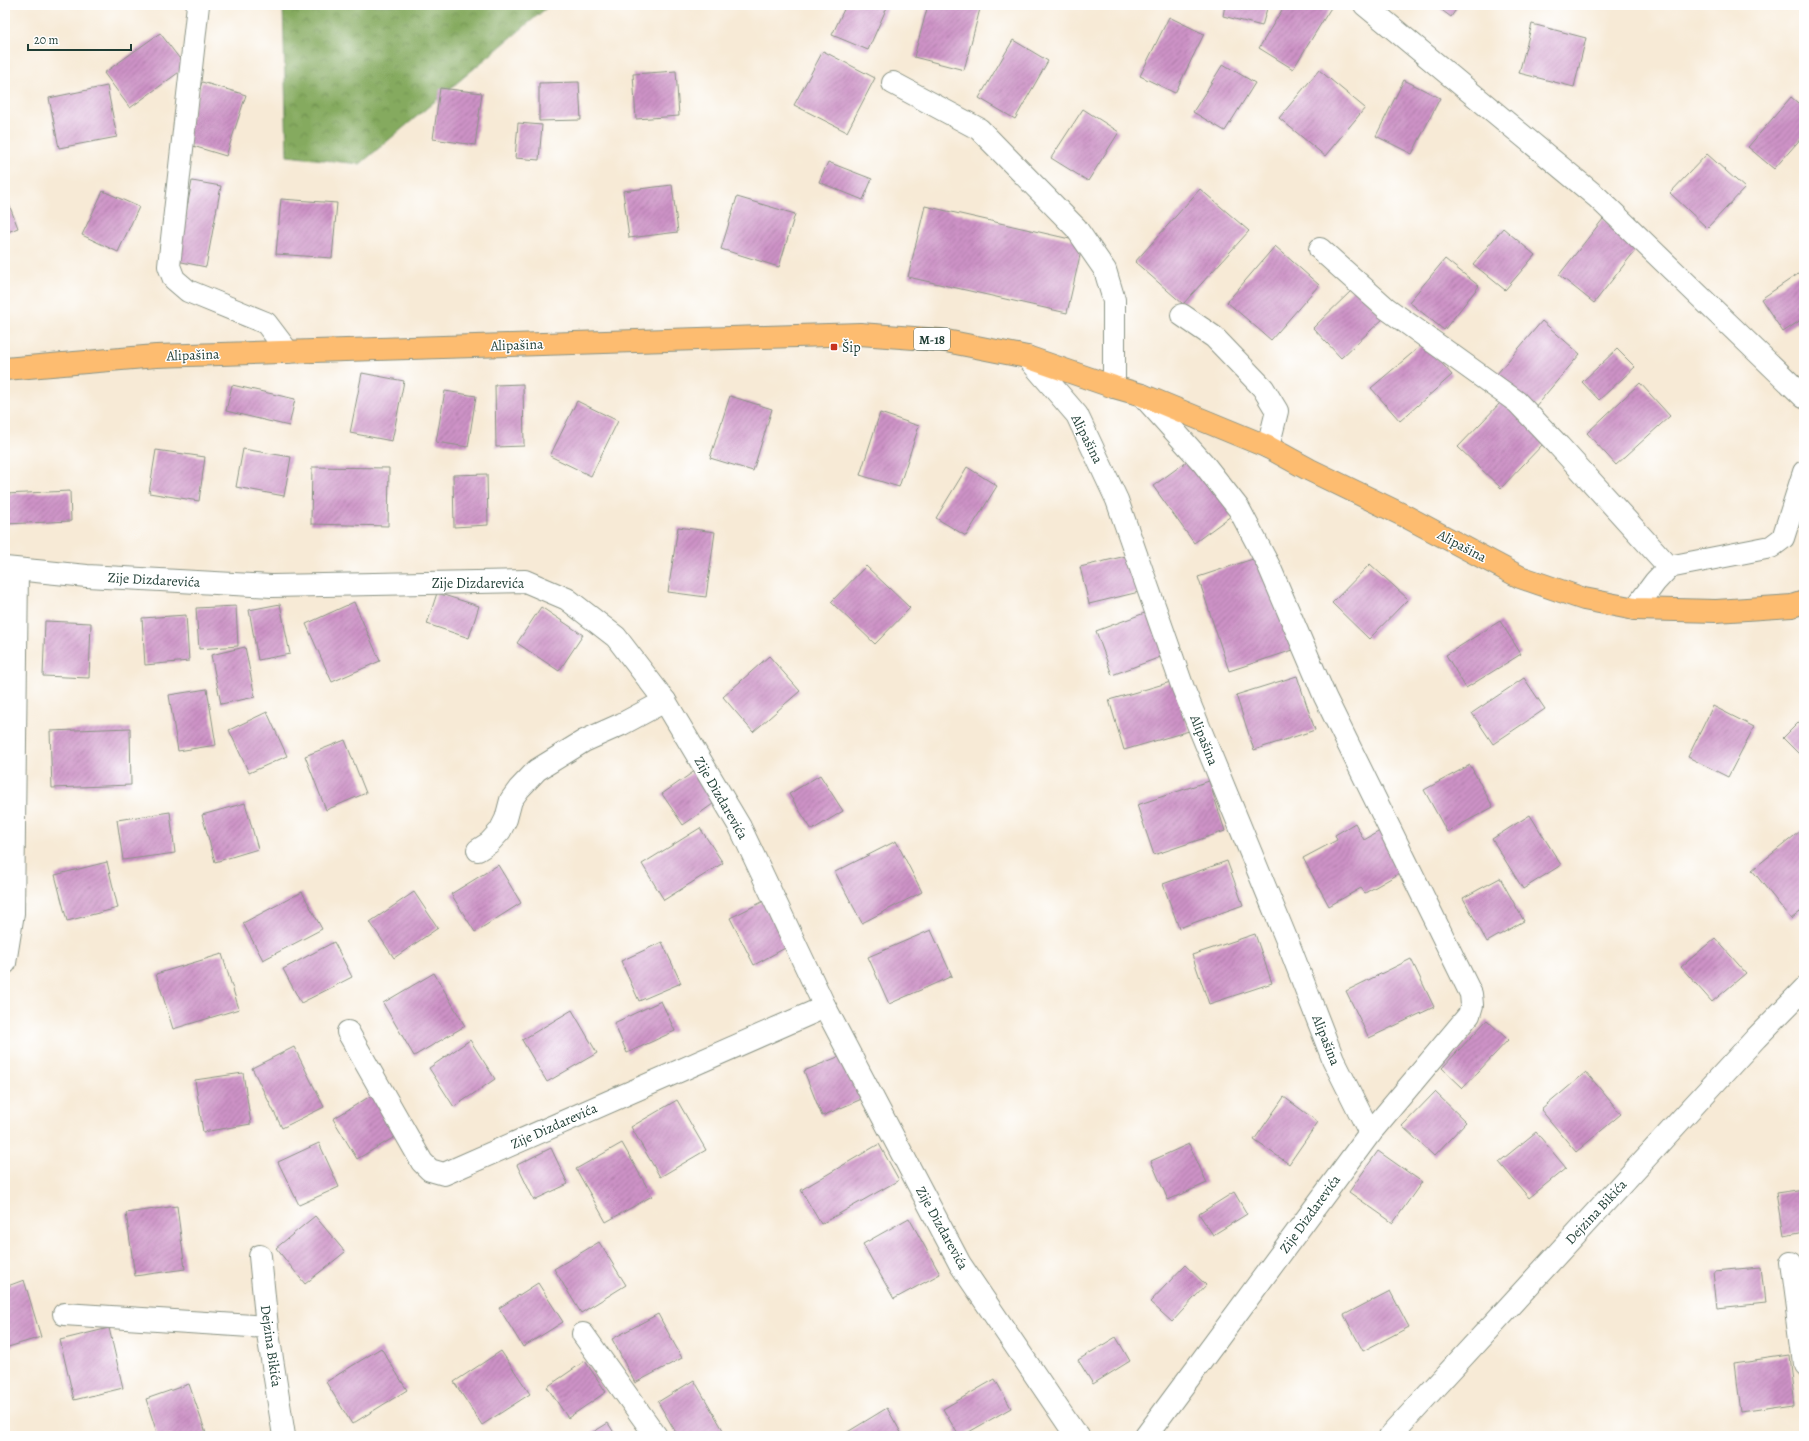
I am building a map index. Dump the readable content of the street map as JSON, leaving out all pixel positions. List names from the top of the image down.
{
  "streets": {
    "main road": ["M-18", "Alipašina"],
    "street": ["Zije Dizdarevića", "Dejzina Bikića"]
  },
  "crossings": [
    ["Alipašina", "Zije Dizdarevića"]
  ],
  "places": {
    "transit": ["Šip"]
  },
  "scale_bar": "20 m"
}
